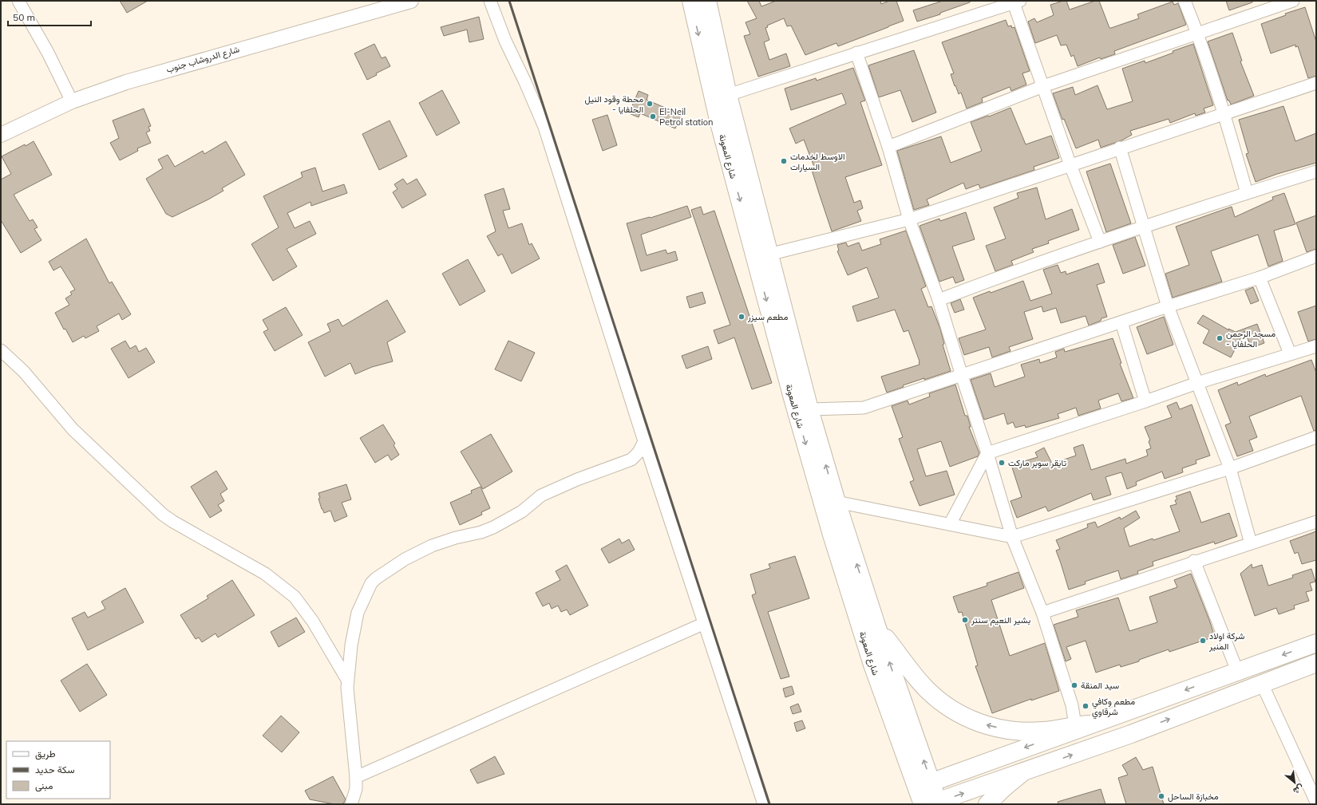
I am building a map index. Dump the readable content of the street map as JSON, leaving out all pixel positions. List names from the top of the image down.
{
  "streets": {
    "main road": ["شارع المعونة"],
    "street": ["شارع الدروشاب جنوب"]
  },
  "places": [
    "محطة وقود النيل - الحلفايا",
    "El-Neil Petrol station",
    "الاوسط لخدمات السيارات",
    "مطعم سيزر",
    "مسجد الرحمن - الحلفايا",
    "تايقر سوبر ماركت",
    "بشير النعيم سنتر",
    "شركة اولاد المنير",
    "سيد المنقة",
    "مطعم وكافي شرقاوي",
    "مخبازة الساحل"
  ],
  "legend": ["طريق", "سكة حديد", "مبنى"],
  "scale_bar": "50 m",
  "north": "bottom right"
}
